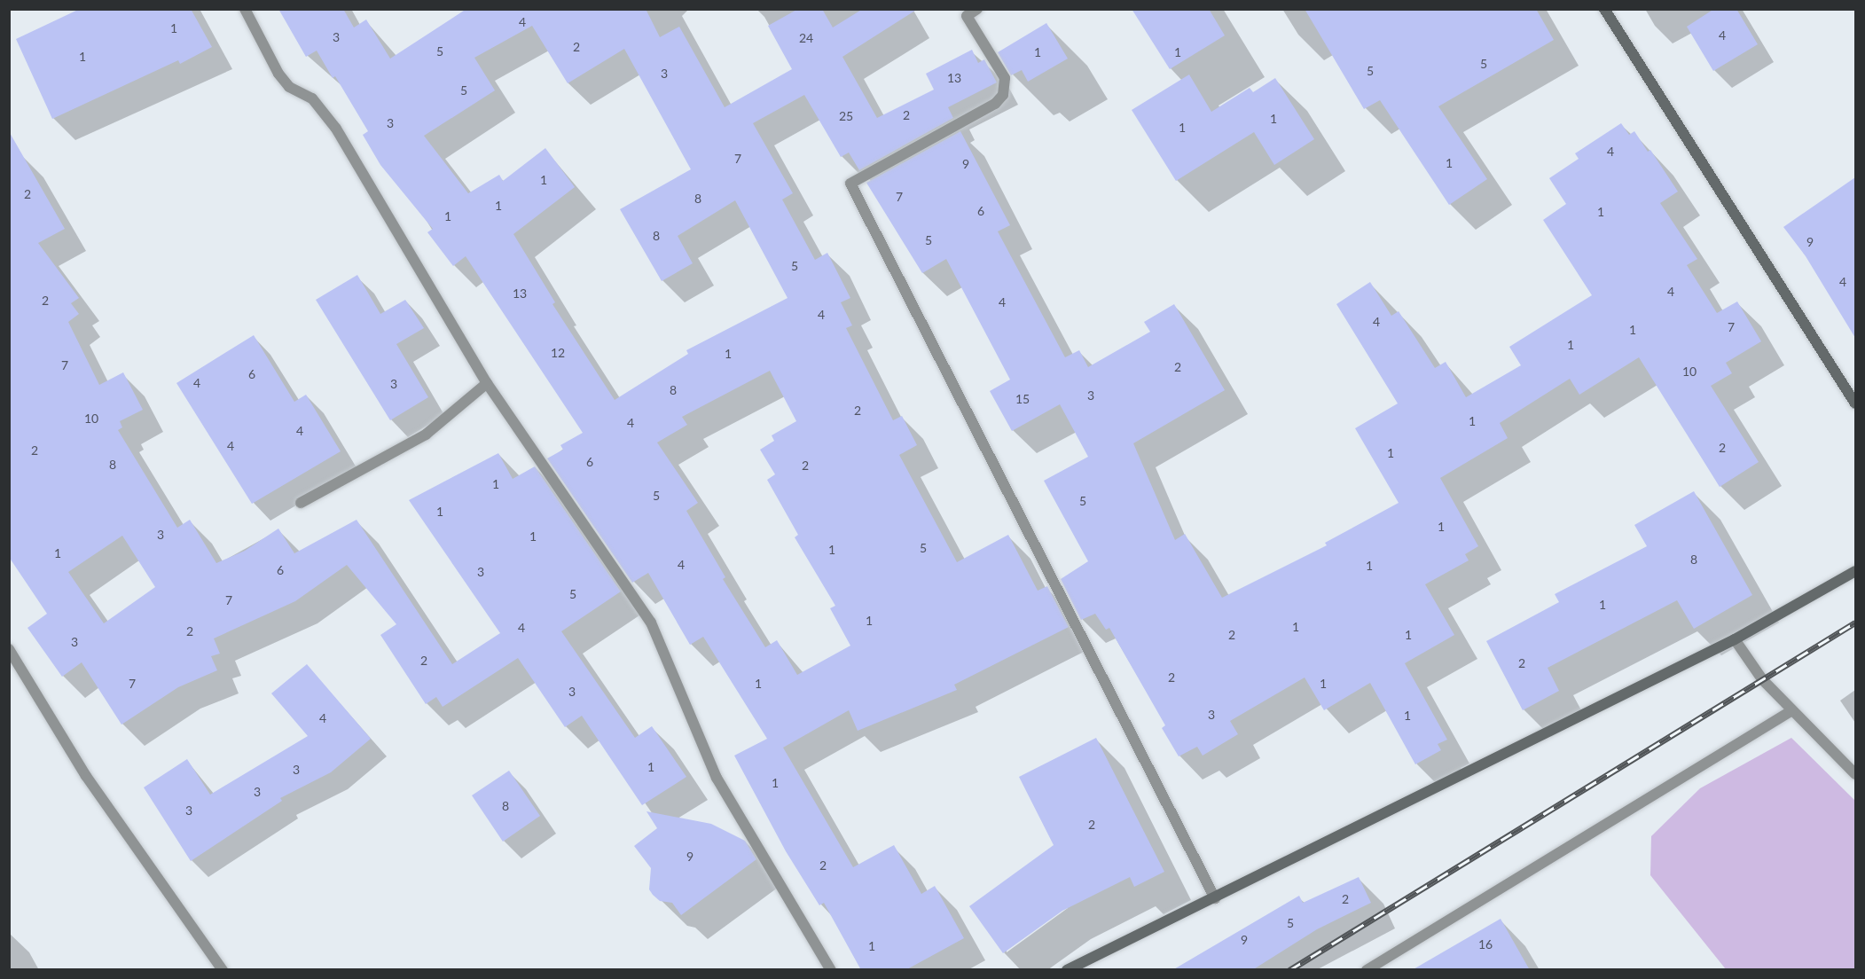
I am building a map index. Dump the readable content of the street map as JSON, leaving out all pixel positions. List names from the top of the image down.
{
  "house_numbers": [
    "4",
    "1",
    "4",
    "3",
    "24",
    "2",
    "5",
    "1",
    "1",
    "1",
    "5",
    "5",
    "3",
    "13",
    "5",
    "2",
    "25",
    "1",
    "3",
    "1",
    "4",
    "7",
    "1",
    "9",
    "1",
    "2",
    "7",
    "8",
    "1",
    "6",
    "1",
    "1",
    "8",
    "5",
    "9",
    "5",
    "4",
    "4",
    "13",
    "2",
    "4",
    "4",
    "4",
    "7",
    "1",
    "1",
    "12",
    "1",
    "7",
    "2",
    "10",
    "6",
    "4",
    "3",
    "8",
    "3",
    "15",
    "2",
    "10",
    "1",
    "4",
    "4",
    "4",
    "2",
    "2",
    "1",
    "6",
    "8",
    "2",
    "1",
    "5",
    "5",
    "1",
    "1",
    "3",
    "1",
    "5",
    "1",
    "1",
    "8",
    "4",
    "1",
    "6",
    "3",
    "5",
    "7",
    "1",
    "1",
    "1",
    "4",
    "2",
    "2",
    "1",
    "3",
    "2",
    "2",
    "2",
    "7",
    "1",
    "1",
    "3",
    "3",
    "1",
    "4",
    "1",
    "3",
    "1",
    "3",
    "8",
    "3",
    "2",
    "9",
    "2",
    "2",
    "5",
    "9",
    "16",
    "1"
  ]
}
